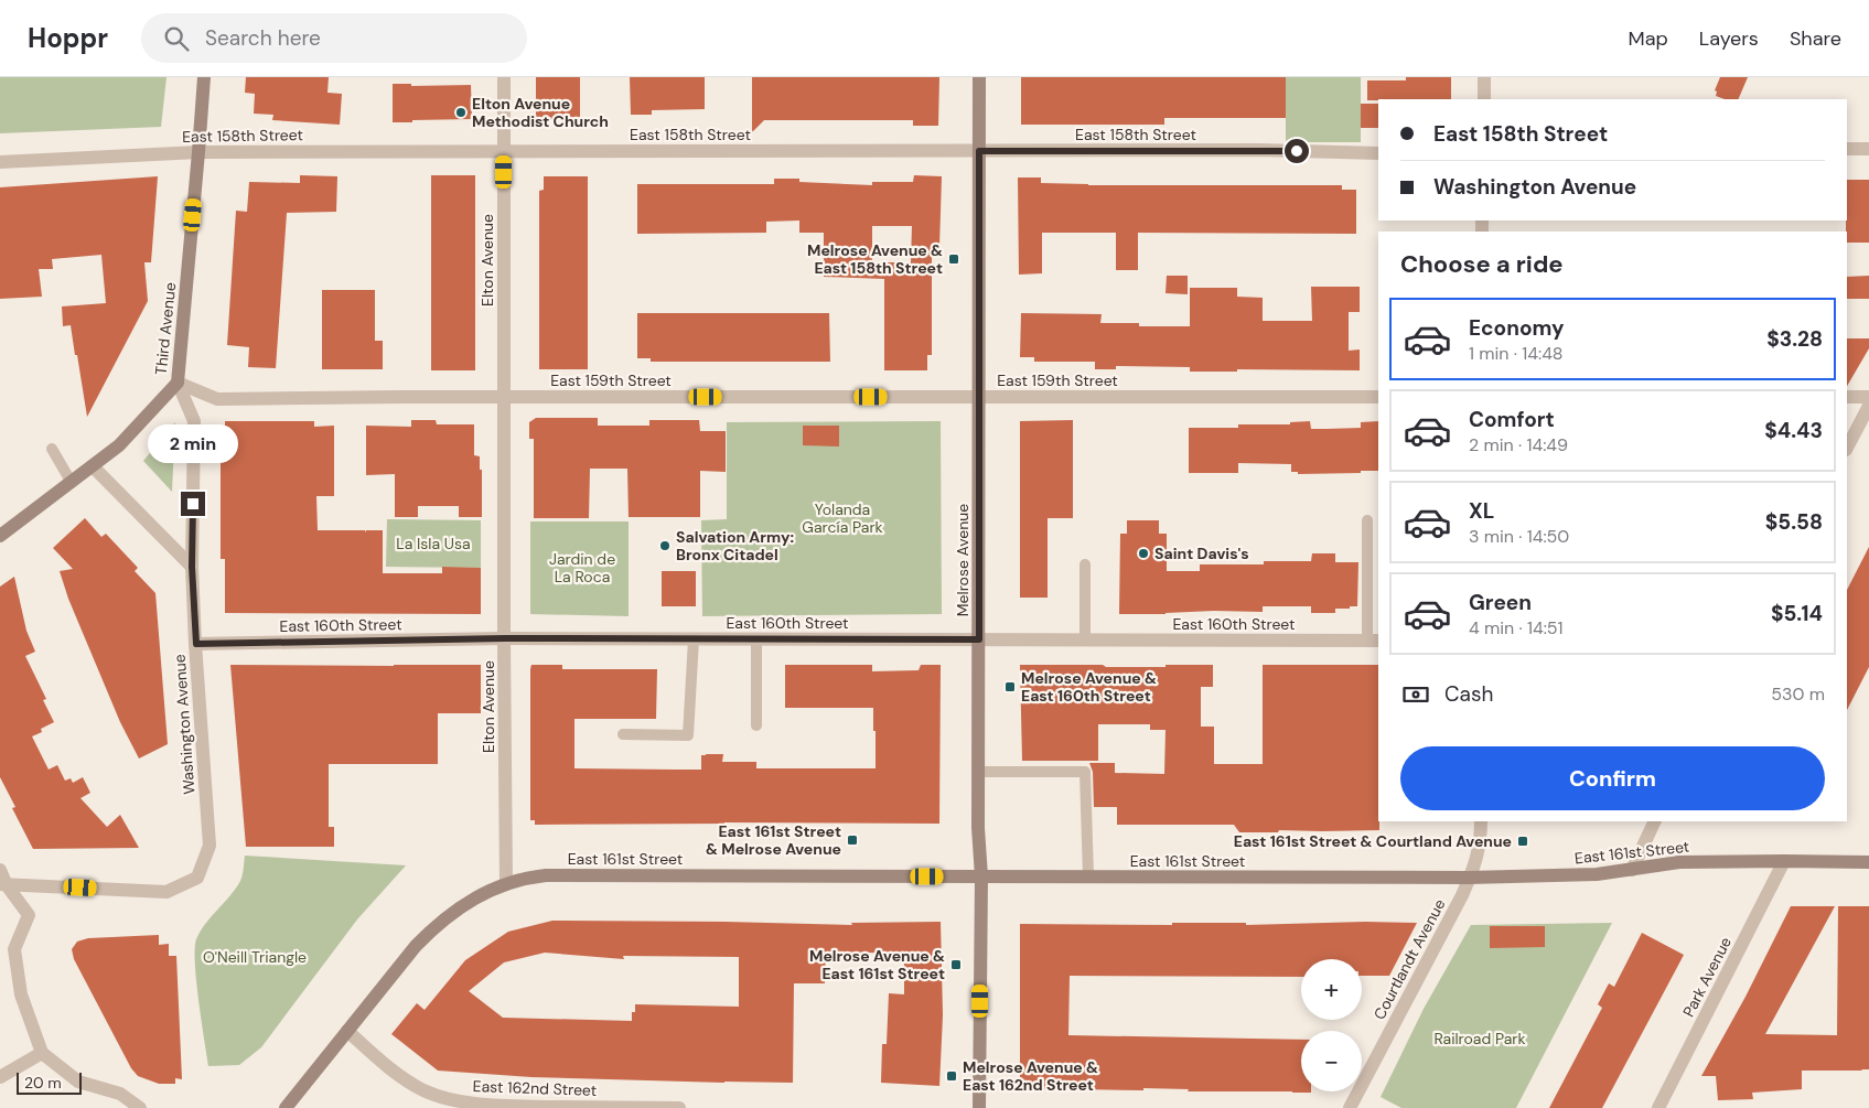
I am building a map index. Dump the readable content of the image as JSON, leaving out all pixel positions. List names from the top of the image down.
{
  "streets": {
    "main road": ["Third Avenue", "Melrose Avenue", "East 161st Street"],
    "street": [
      "East 158th Street",
      "Elton Avenue",
      "East 159th Street",
      "East 160th Street",
      "Washington Avenue",
      "Courtlandt Avenue",
      "Park Avenue",
      "East 162nd Street"
    ]
  },
  "crossings": [
    ["East 158th Street", "Elton Avenue"],
    ["East 158th Street", "Third Avenue"],
    ["East 158th Street", "Melrose Avenue"],
    ["Elton Avenue", "East 159th Street"],
    ["Elton Avenue", "East 160th Street"],
    ["Elton Avenue", "East 161st Street"],
    ["Third Avenue", "East 159th Street"],
    ["Third Avenue", "Washington Avenue"],
    ["East 159th Street", "Melrose Avenue"],
    ["East 159th Street", "Washington Avenue"],
    ["Melrose Avenue", "East 160th Street"],
    ["Melrose Avenue", "East 161st Street"],
    ["East 160th Street", "Washington Avenue"],
    ["East 161st Street", "Courtlandt Avenue"],
    ["East 161st Street", "Park Avenue"]
  ],
  "parks": [
    "Yolanda García Park",
    "La Isla Usa",
    "Jardin de La Roca",
    "O'Neill Triangle",
    "Railroad Park"
  ],
  "places": {
    "other": ["Elton Avenue Methodist Church", "Salvation Army: Bronx Citadel", "Saint Davis's"],
    "transit": [
      "Melrose Avenue & East 158th Street",
      "Melrose Avenue & East 160th Street",
      "East 161st Street & Melrose Avenue",
      "East 161st Street & Courtland Avenue",
      "Melrose Avenue & East 161st Street",
      "Melrose Avenue & East 162nd Street"
    ]
  },
  "scale_bar": "20 m",
  "page": {
    "header": "Hoppr",
    "search": "Search here",
    "nav": ["Map", "Layers", "Share"],
    "banner": ["East 158th Street", "Washington Avenue"],
    "heading": "Choose a ride",
    "list": [
      {
        "name": "Economy",
        "note": "1 min · 14:48",
        "value": "$3.28"
      },
      {
        "name": "Comfort",
        "note": "2 min · 14:49",
        "value": "$4.43"
      },
      {
        "name": "XL",
        "note": "3 min · 14:50",
        "value": "$5.58"
      },
      {
        "name": "Green",
        "note": "4 min · 14:51",
        "value": "$5.14"
      }
    ],
    "bubble": "2 min",
    "pay": ["Cash", "530 m"],
    "buttons": "Confirm",
    "map_buttons": ["+", "−"],
    "scale": "20 m"
  }
}
